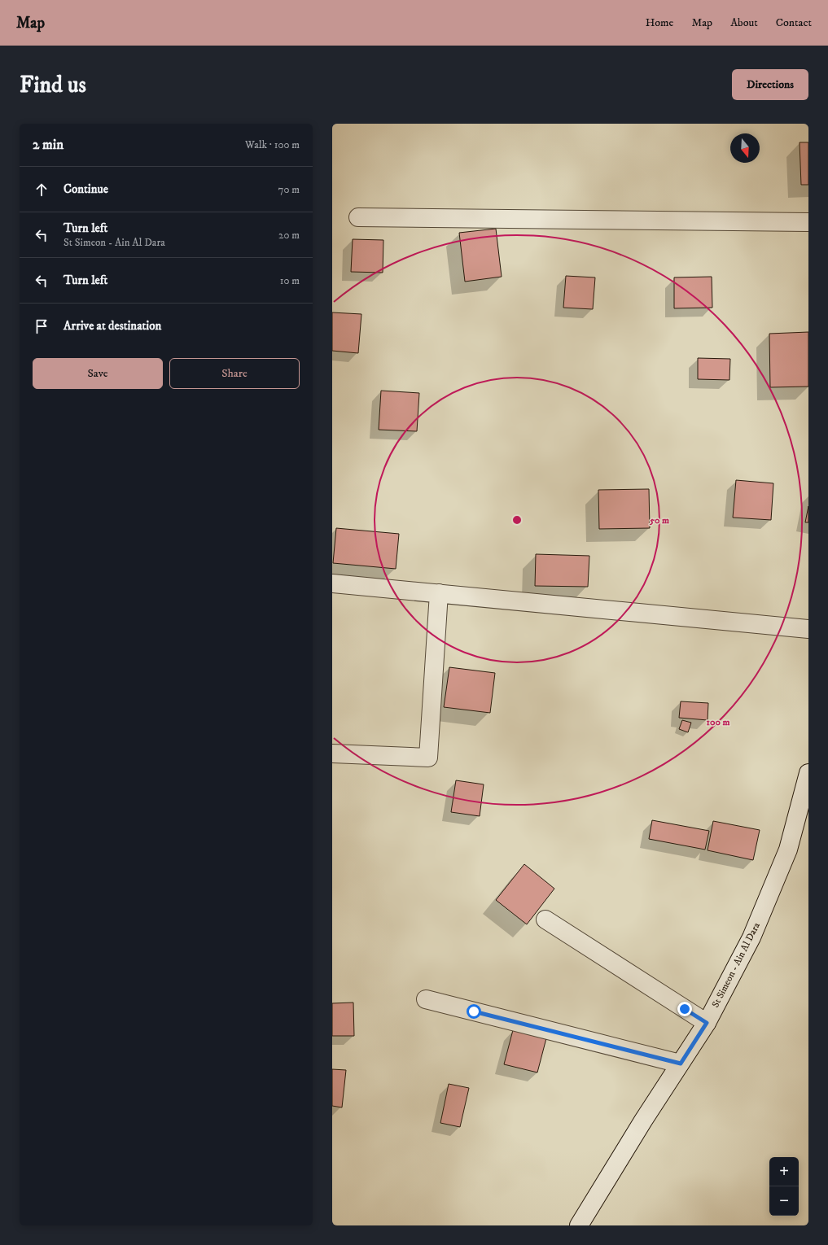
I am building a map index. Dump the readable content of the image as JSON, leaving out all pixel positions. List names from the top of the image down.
{
  "streets": {
    "street": ["St Simeon - Ain Al Dara"]
  },
  "north": "bottom",
  "page": {
    "header": "Map",
    "nav": [
      "Home",
      "Map",
      "About",
      "Contact"
    ],
    "buttons": [
      "Directions",
      ["Save", "Share"]
    ],
    "title": "Find us",
    "heading": ["2 min", "Walk · 100 m"],
    "list": [
      ["Continue", "70 m"],
      ["Turn left", "St Simeon - Ain Al Dara", "20 m"],
      ["Turn left", "10 m"],
      "Arrive at destination"
    ],
    "map_buttons": ["+", "−"]
  },
  "rings": ["50 m", "100 m"]
}
